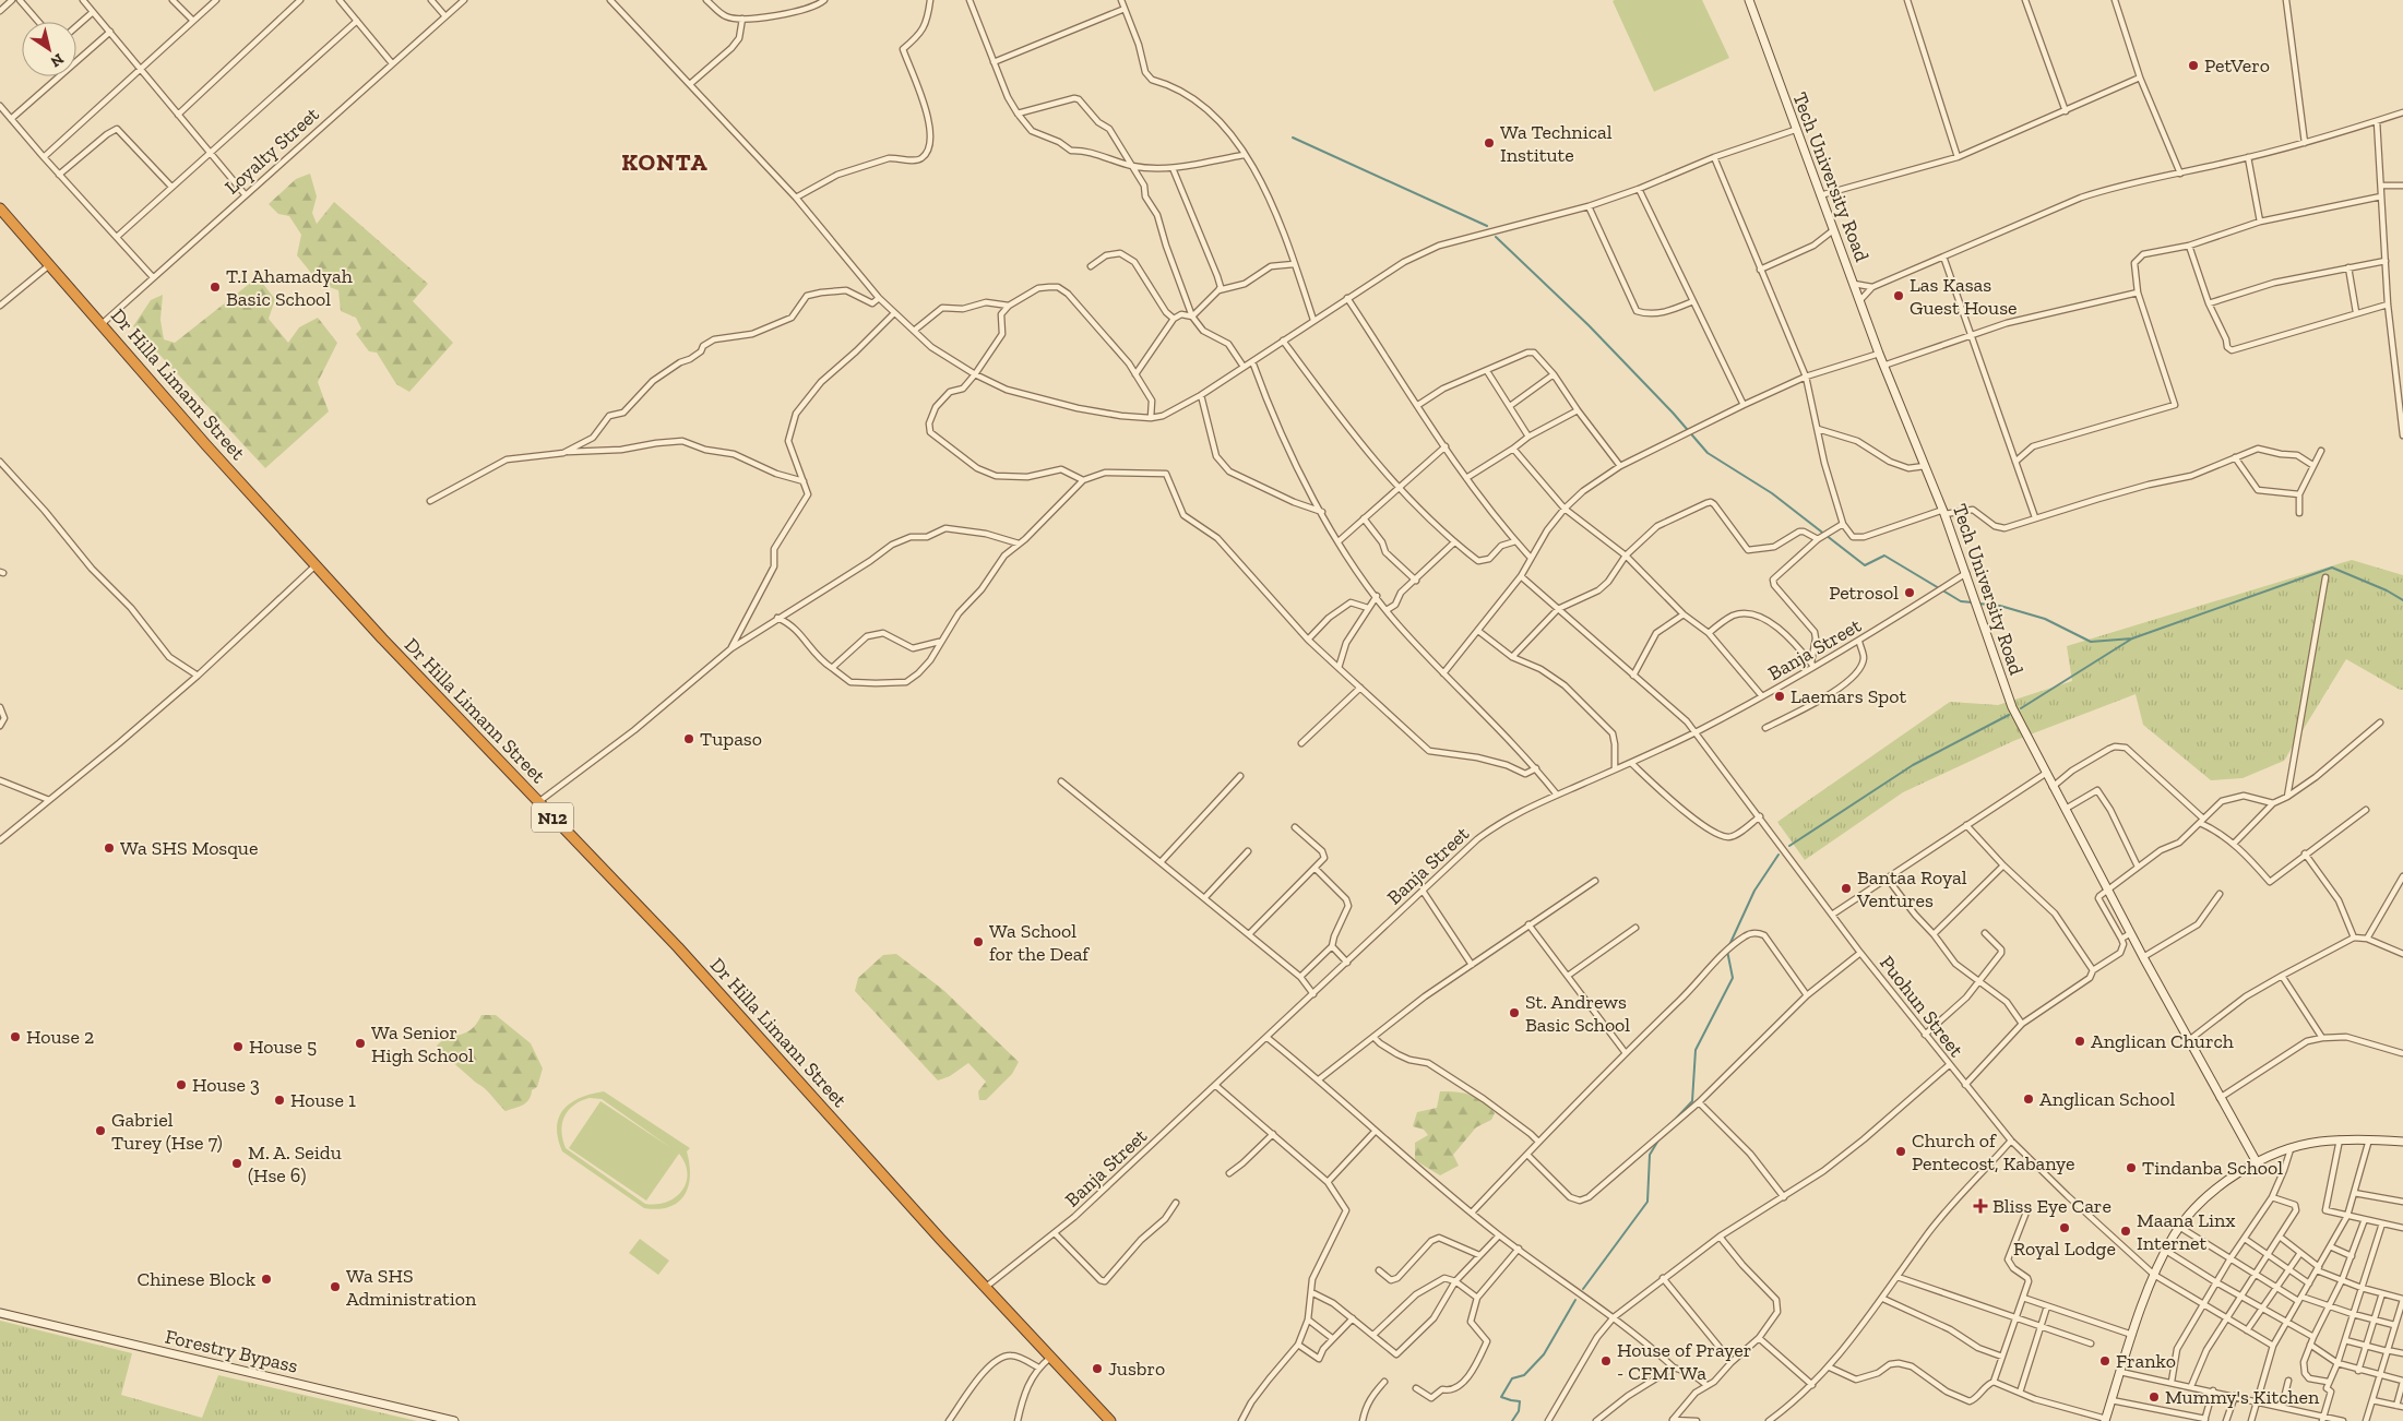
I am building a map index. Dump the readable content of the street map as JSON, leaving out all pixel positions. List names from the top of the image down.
{
  "streets": {
    "highway": ["Dr Hilla Limann Street", "N12"],
    "street": [
      "Loyalty Street",
      "Tech University Road",
      "Banja Street",
      "Puohun Street",
      "Forestry Bypass"
    ]
  },
  "crossings": [
    ["Loyalty Street", "Dr Hilla Limann Street"],
    ["Tech University Road", "Banja Street"],
    ["Dr Hilla Limann Street", "Banja Street"],
    ["Banja Street", "Puohun Street"]
  ],
  "districts": ["KONTA"],
  "places": {
    "other": [
      "PetVero",
      "Wa Technical Institute",
      "T.I Ahamadyah Basic School",
      "Las Kasas Guest House",
      "Petrosol",
      "Laemars Spot",
      "Tupaso",
      "Wa SHS Mosque",
      "Bantaa Royal Ventures",
      "Wa School for the Deaf",
      "St. Andrews Basic School",
      "House 2",
      "Anglican Church",
      "Wa Senior High School",
      "House 5",
      "House 3",
      "Anglican School",
      "House 1",
      "Gabriel Turey (Hse 7)",
      "Church of Pentecost, Kabanye",
      "M. A. Seidu (Hse 6)",
      "Tindanba School",
      "Royal Lodge",
      "Maana Linx Internet",
      "Chinese Block",
      "Wa SHS Administration",
      "House of Prayer - CFMI Wa",
      "Franko",
      "Jusbro",
      "Mummy's Kitchen"
    ],
    "health": ["Bliss Eye Care"]
  },
  "north": "bottom right"
}
